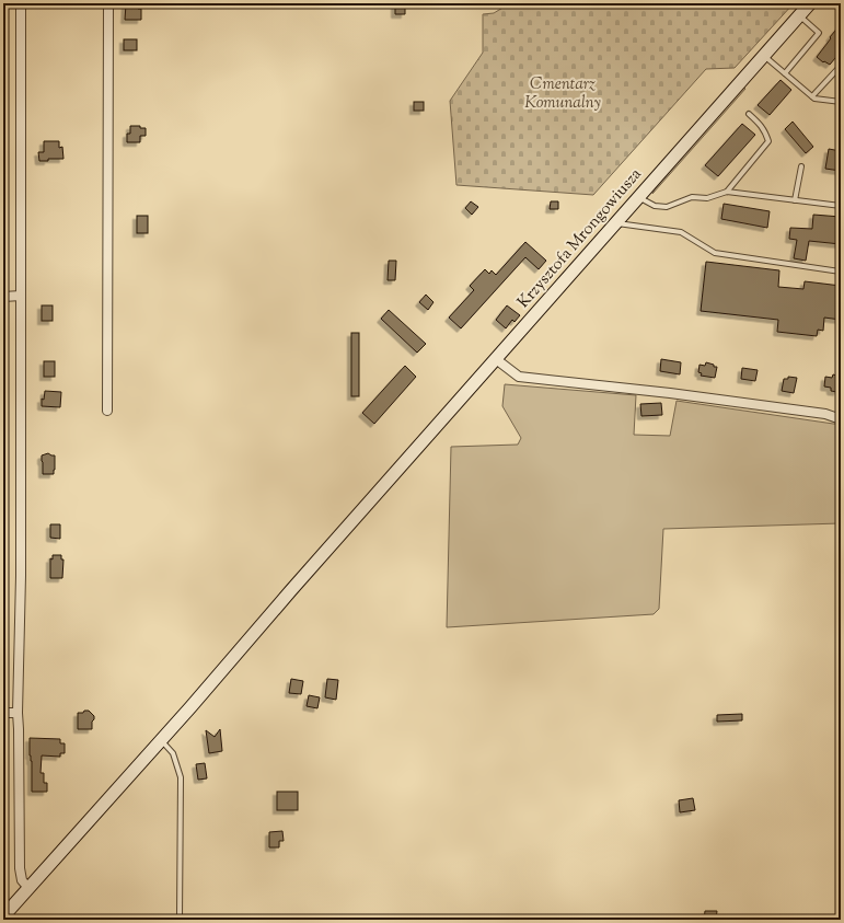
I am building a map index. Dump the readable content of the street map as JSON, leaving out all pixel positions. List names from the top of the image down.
{
  "streets": {
    "main road": ["Krzysztofa Mrongowiusza"]
  },
  "parks": ["Cmentarz Komunalny"]
}
